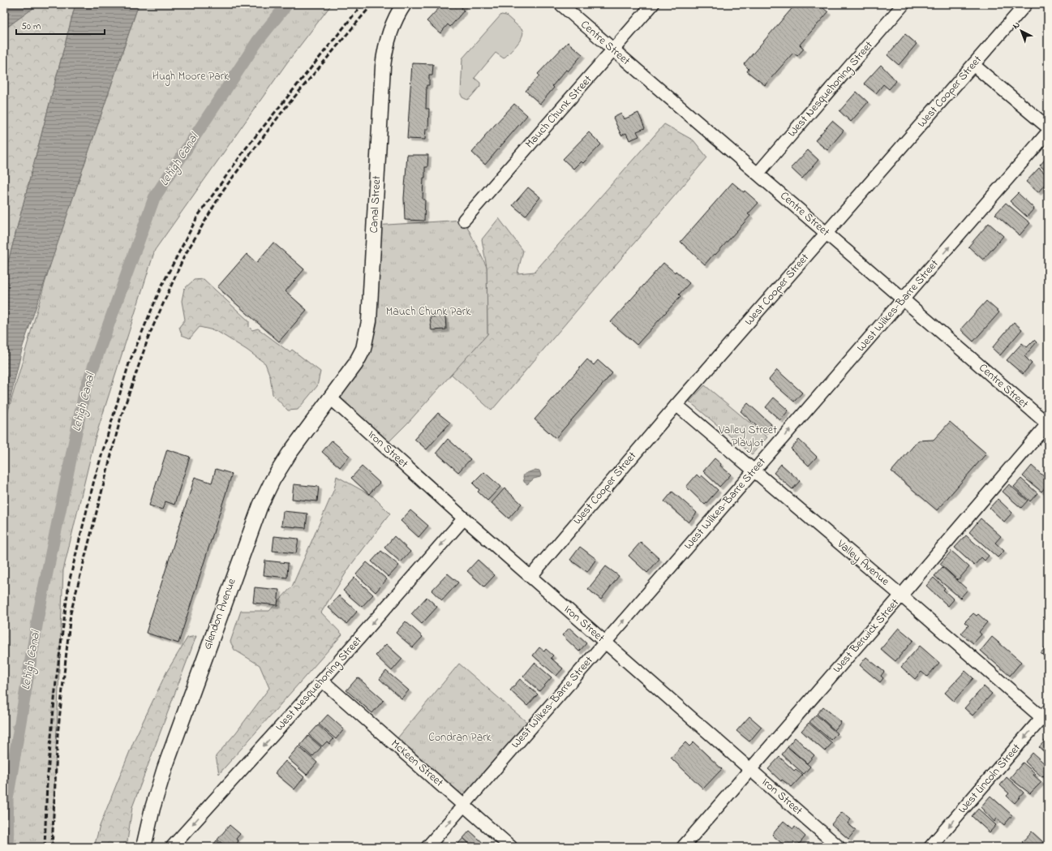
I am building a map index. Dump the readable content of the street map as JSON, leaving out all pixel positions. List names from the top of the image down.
{
  "streets": {
    "street": [
      "Centre Street",
      "West Nesquehoning Street",
      "West Cooper Street",
      "Mauch Chunk Street",
      "Canal Street",
      "West Wilkes-Barre Street",
      "Iron Street",
      "Valley Avenue",
      "Glendon Avenue",
      "West Berwick Street",
      "McKeen Street",
      "West Lincoln Street"
    ]
  },
  "crossings": [
    ["Centre Street", "West Nesquehoning Street"],
    ["Centre Street", "West Cooper Street"],
    ["Centre Street", "Mauch Chunk Street"],
    ["Centre Street", "West Wilkes-Barre Street"],
    ["Centre Street", "West Berwick Street"],
    ["West Nesquehoning Street", "Iron Street"],
    ["West Nesquehoning Street", "McKeen Street"],
    ["West Cooper Street", "Iron Street"],
    ["West Cooper Street", "Valley Avenue"],
    ["Canal Street", "Iron Street"],
    ["Canal Street", "Glendon Avenue"],
    ["West Wilkes-Barre Street", "Iron Street"],
    ["West Wilkes-Barre Street", "Valley Avenue"],
    ["West Wilkes-Barre Street", "McKeen Street"],
    ["Iron Street", "Glendon Avenue"],
    ["Iron Street", "West Berwick Street"],
    ["Valley Avenue", "West Berwick Street"],
    ["Valley Avenue", "West Lincoln Street"]
  ],
  "one_way": ["West Nesquehoning Street", "West Wilkes-Barre Street", "West Lincoln Street"],
  "water": ["Lehigh Canal"],
  "parks": [
    "Hugh Moore Park",
    "Mauch Chunk Park",
    "Valley Street Playlot",
    "Condran Park"
  ],
  "scale_bar": "50 m",
  "north": "top left"
}
